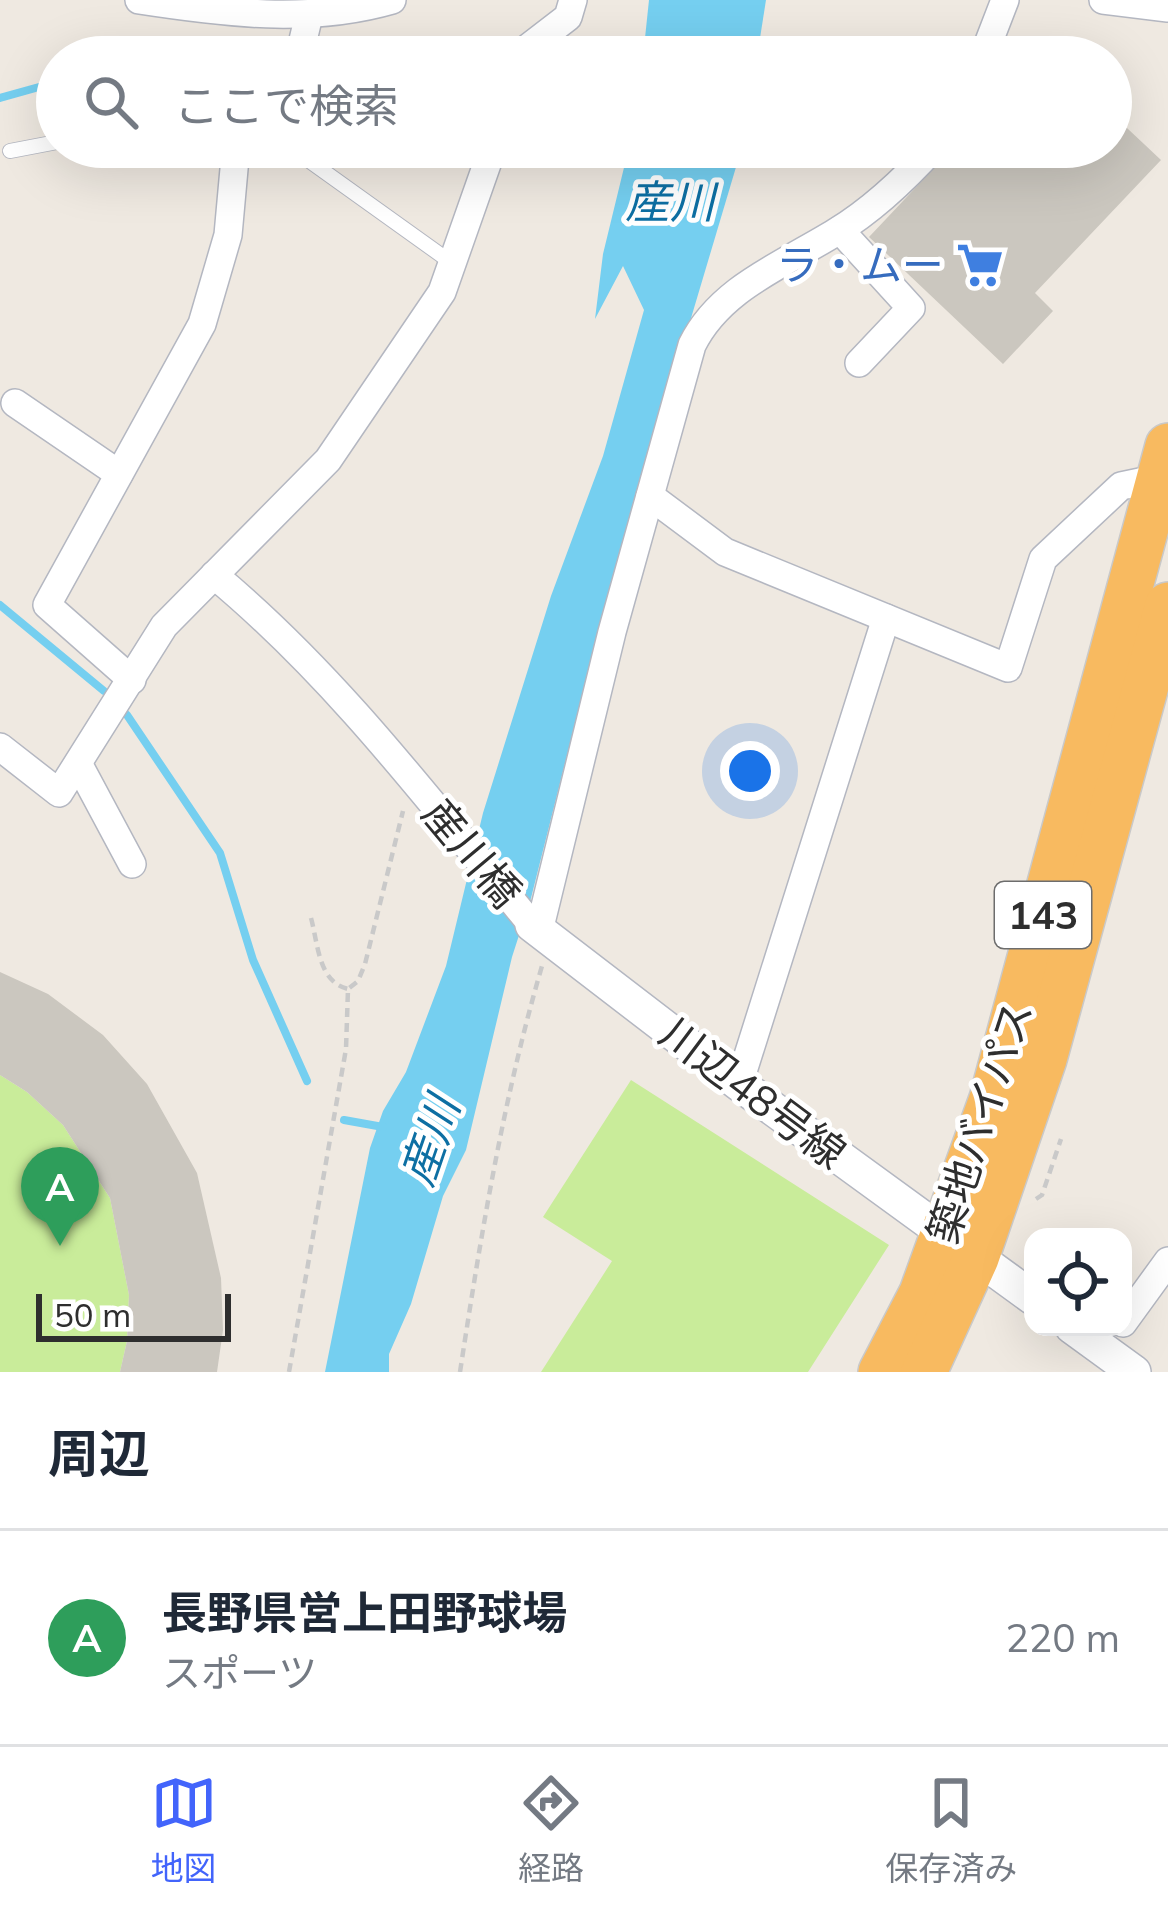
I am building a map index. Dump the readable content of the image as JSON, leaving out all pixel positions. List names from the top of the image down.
{
  "streets": {
    "highway": ["143", "築地バイパス"],
    "street": ["産川橋", "川辺48号線"]
  },
  "crossings": [
    ["産川橋", "川辺48号線"],
    ["川辺48号線", "築地バイパス"]
  ],
  "water": ["産川"],
  "places": {
    "supermarket": ["ラ・ムー"]
  },
  "scale_bar": "50 m",
  "page": {
    "search": "ここで検索",
    "pins": "A",
    "scale": "50 m",
    "heading": "周辺",
    "list": [
      {
        "mark": "A",
        "name": "長野県営上田野球場",
        "note": "スポーツ",
        "value": "220 m"
      }
    ],
    "nav": ["地図", "経路", "保存済み"]
  }
}
